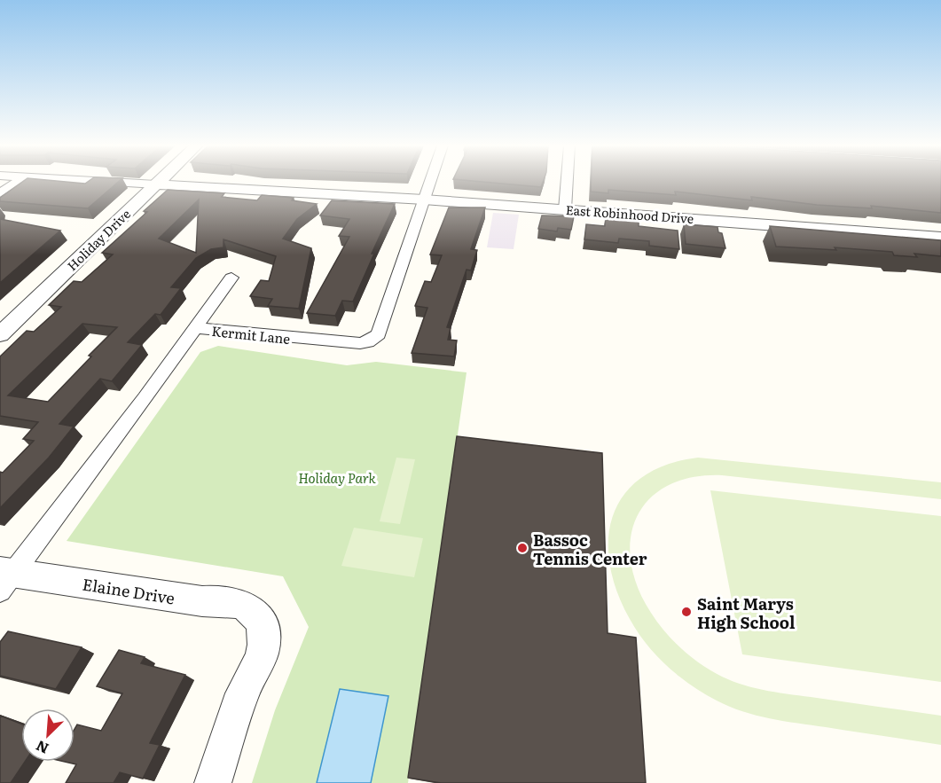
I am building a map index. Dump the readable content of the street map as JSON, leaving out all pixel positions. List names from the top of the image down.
{
  "streets": {
    "street": [
      "East Robinhood Drive",
      "Holiday Drive",
      "Kermit Lane",
      "Elaine Drive"
    ]
  },
  "crossings": [
    ["East Robinhood Drive", "Holiday Drive"],
    ["East Robinhood Drive", "Kermit Lane"],
    ["Kermit Lane", "Elaine Drive"]
  ],
  "parks": ["Holiday Park"],
  "places": ["Bassoc Tennis Center", "Saint Marys High School"],
  "north": "bottom left"
}
